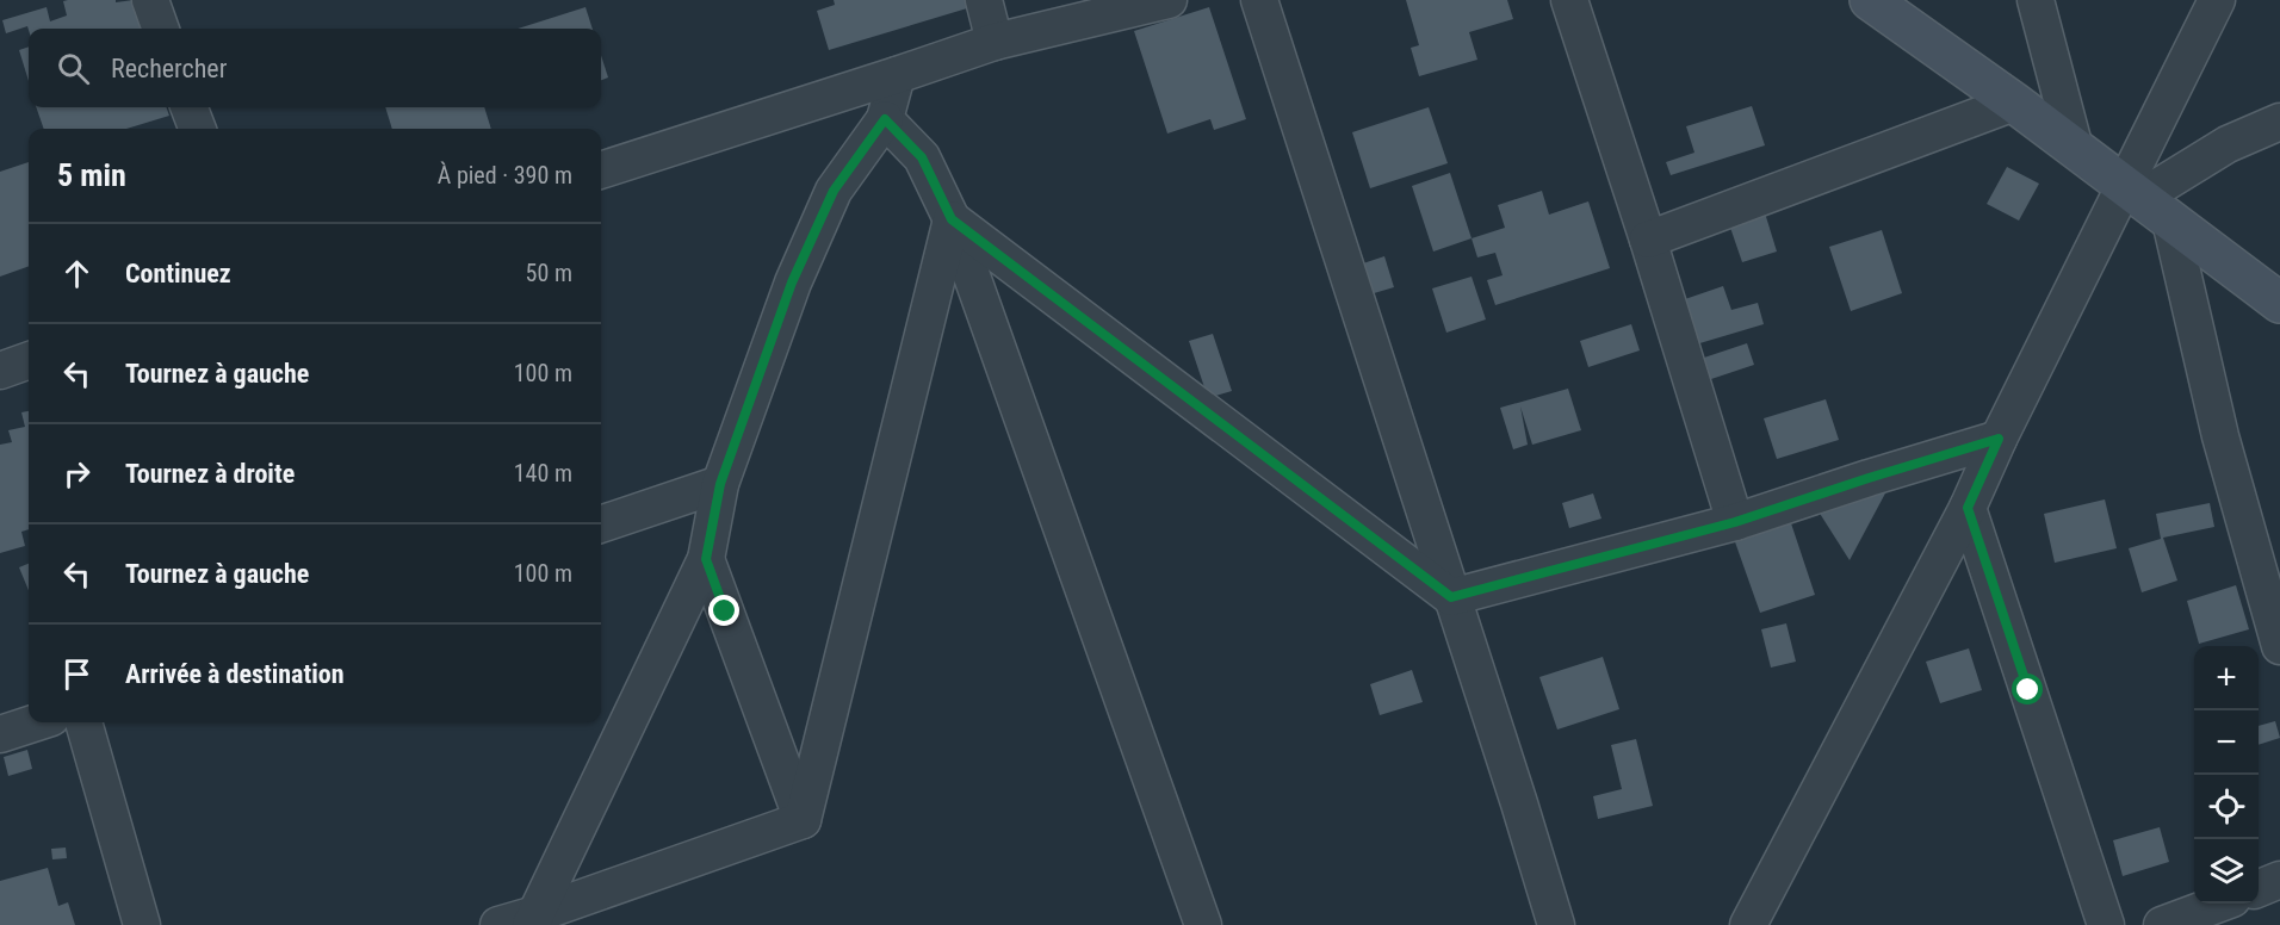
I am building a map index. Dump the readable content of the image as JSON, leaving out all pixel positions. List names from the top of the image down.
{
  "page": {
    "search": "Rechercher",
    "heading": ["5 min", "À pied · 390 m"],
    "list": [
      ["Continuez", "50 m"],
      ["Tournez à gauche", "100 m"],
      ["Tournez à droite", "140 m"],
      ["Tournez à gauche", "100 m"],
      "Arrivée à destination"
    ],
    "map_buttons": ["+", "−"]
  }
}
